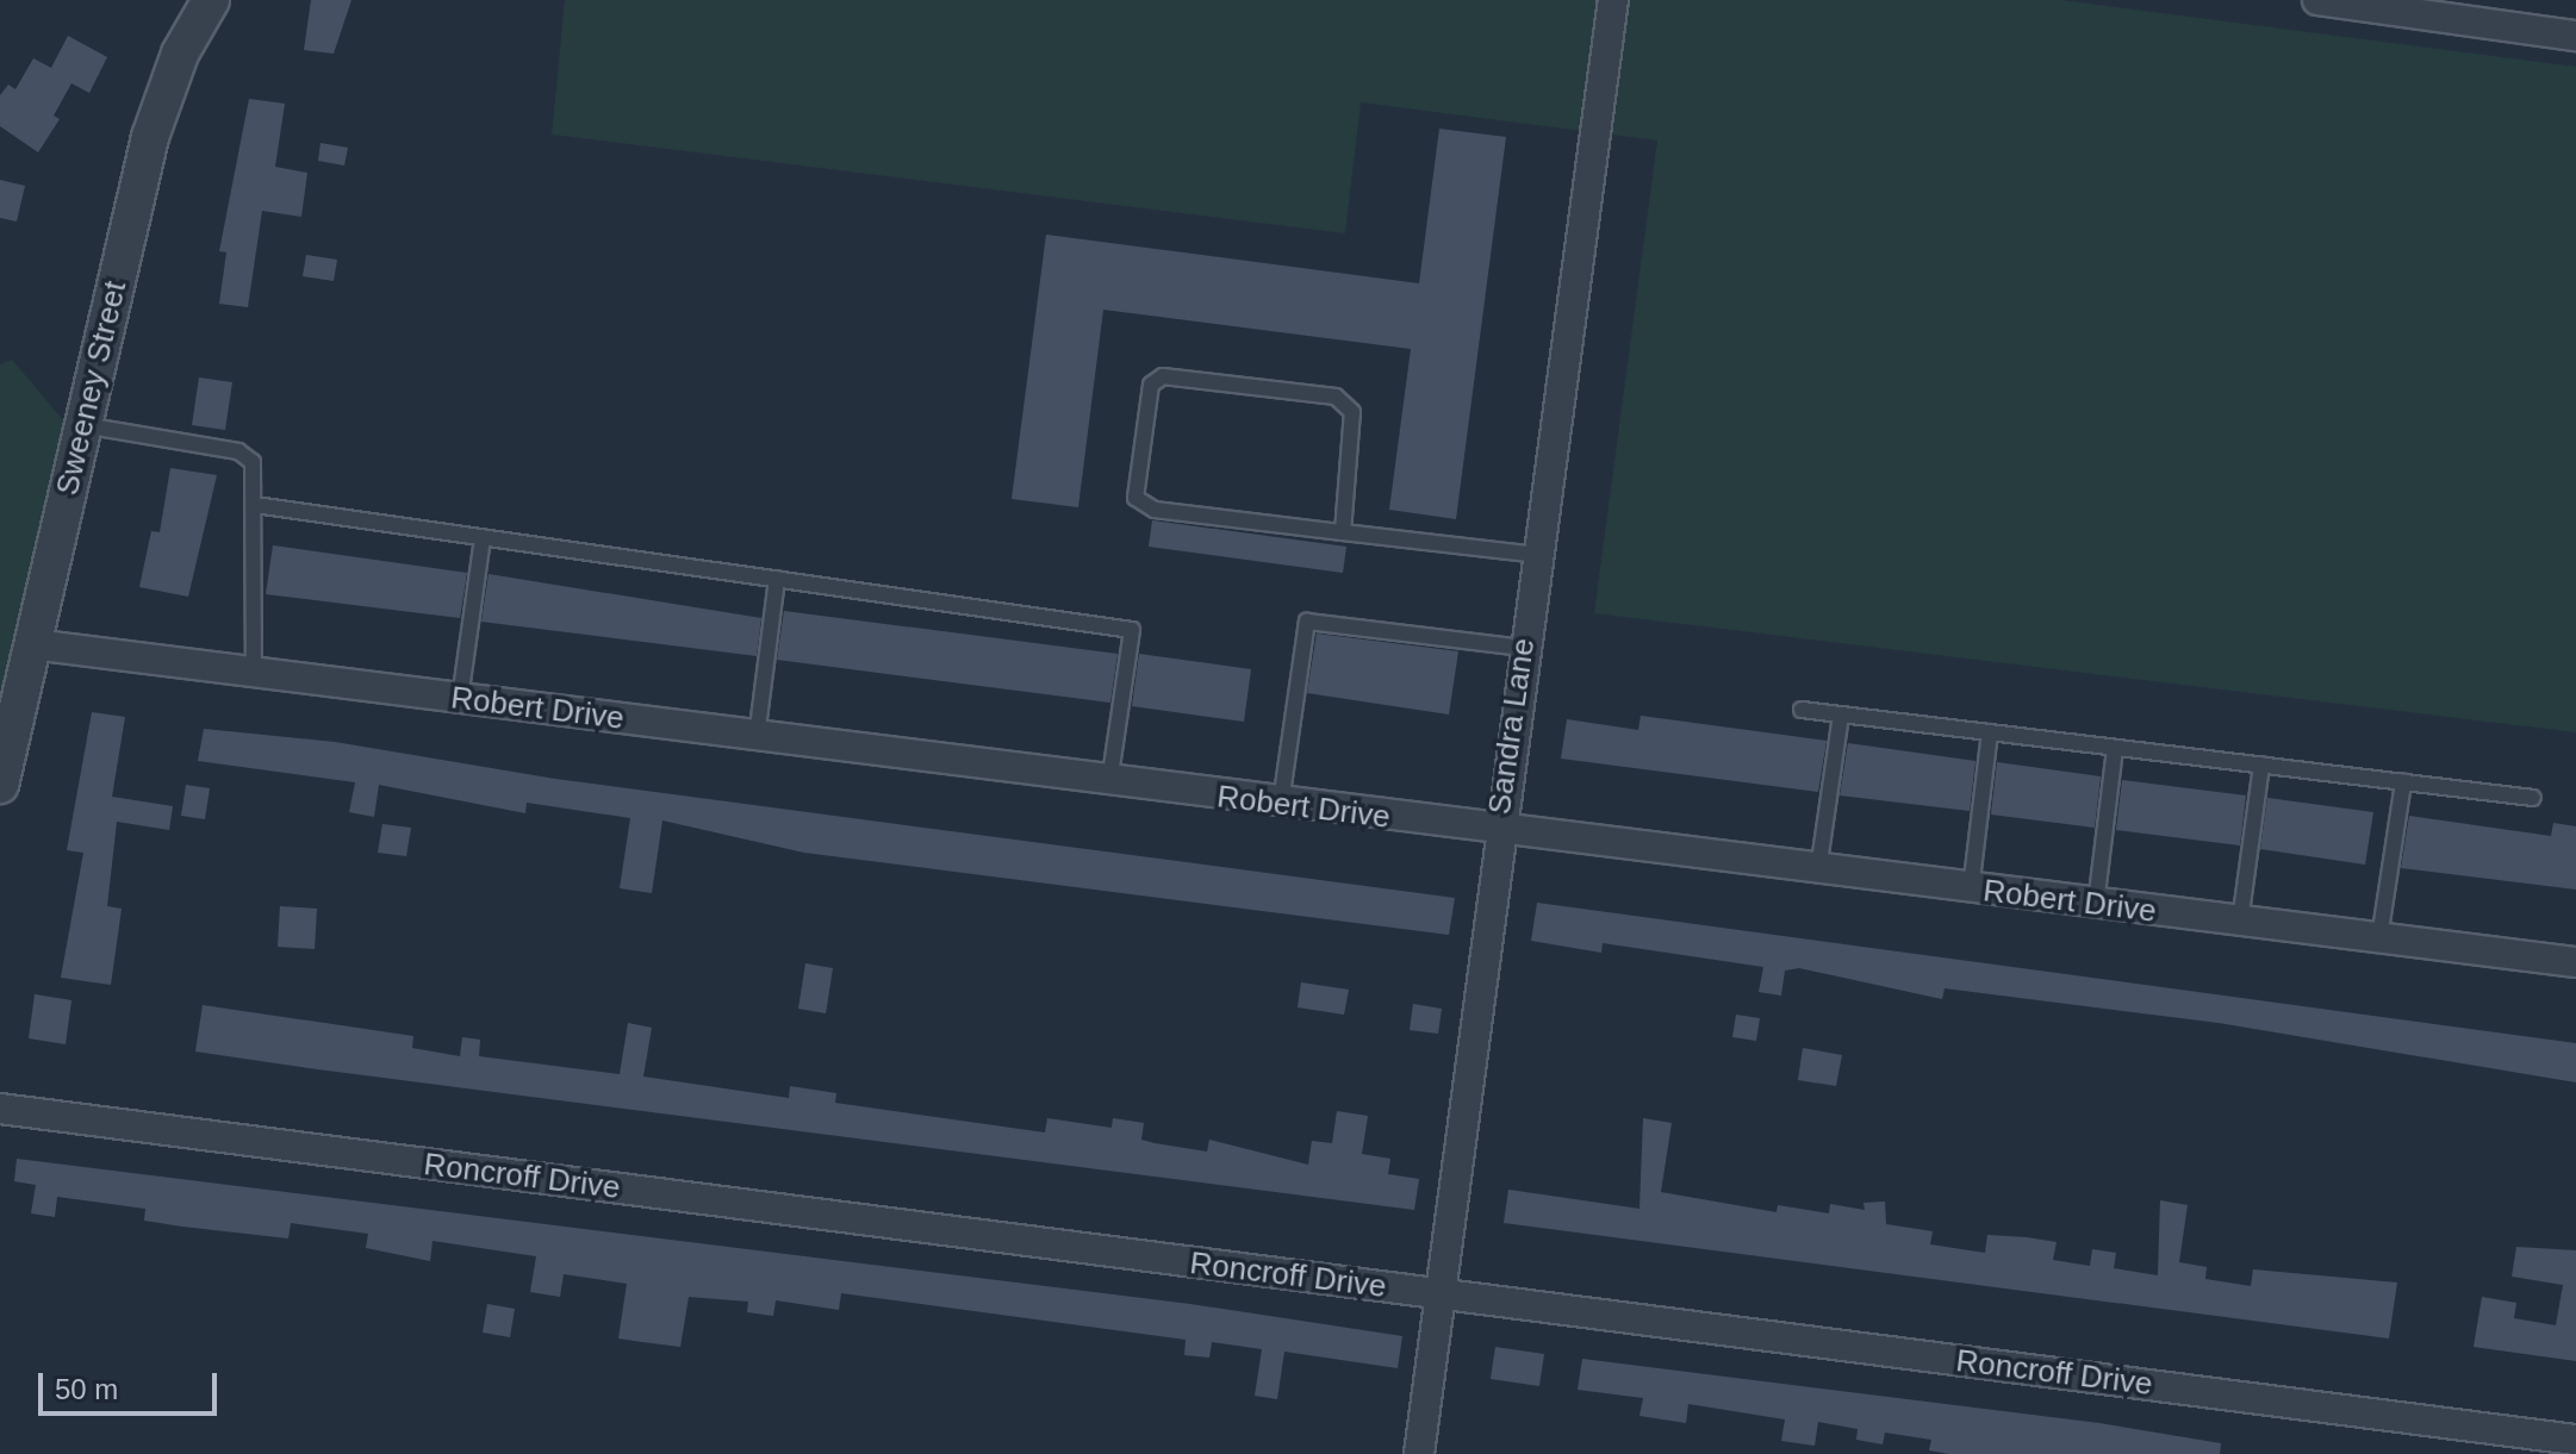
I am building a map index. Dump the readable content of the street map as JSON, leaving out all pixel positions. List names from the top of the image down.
{
  "streets": {
    "street": [
      "Sweeney Street",
      "Robert Drive",
      "Sandra Lane",
      "Roncroff Drive"
    ]
  },
  "crossings": [
    ["Sweeney Street", "Robert Drive"],
    ["Robert Drive", "Sandra Lane"],
    ["Sandra Lane", "Roncroff Drive"]
  ],
  "scale_bar": "50 m"
}
